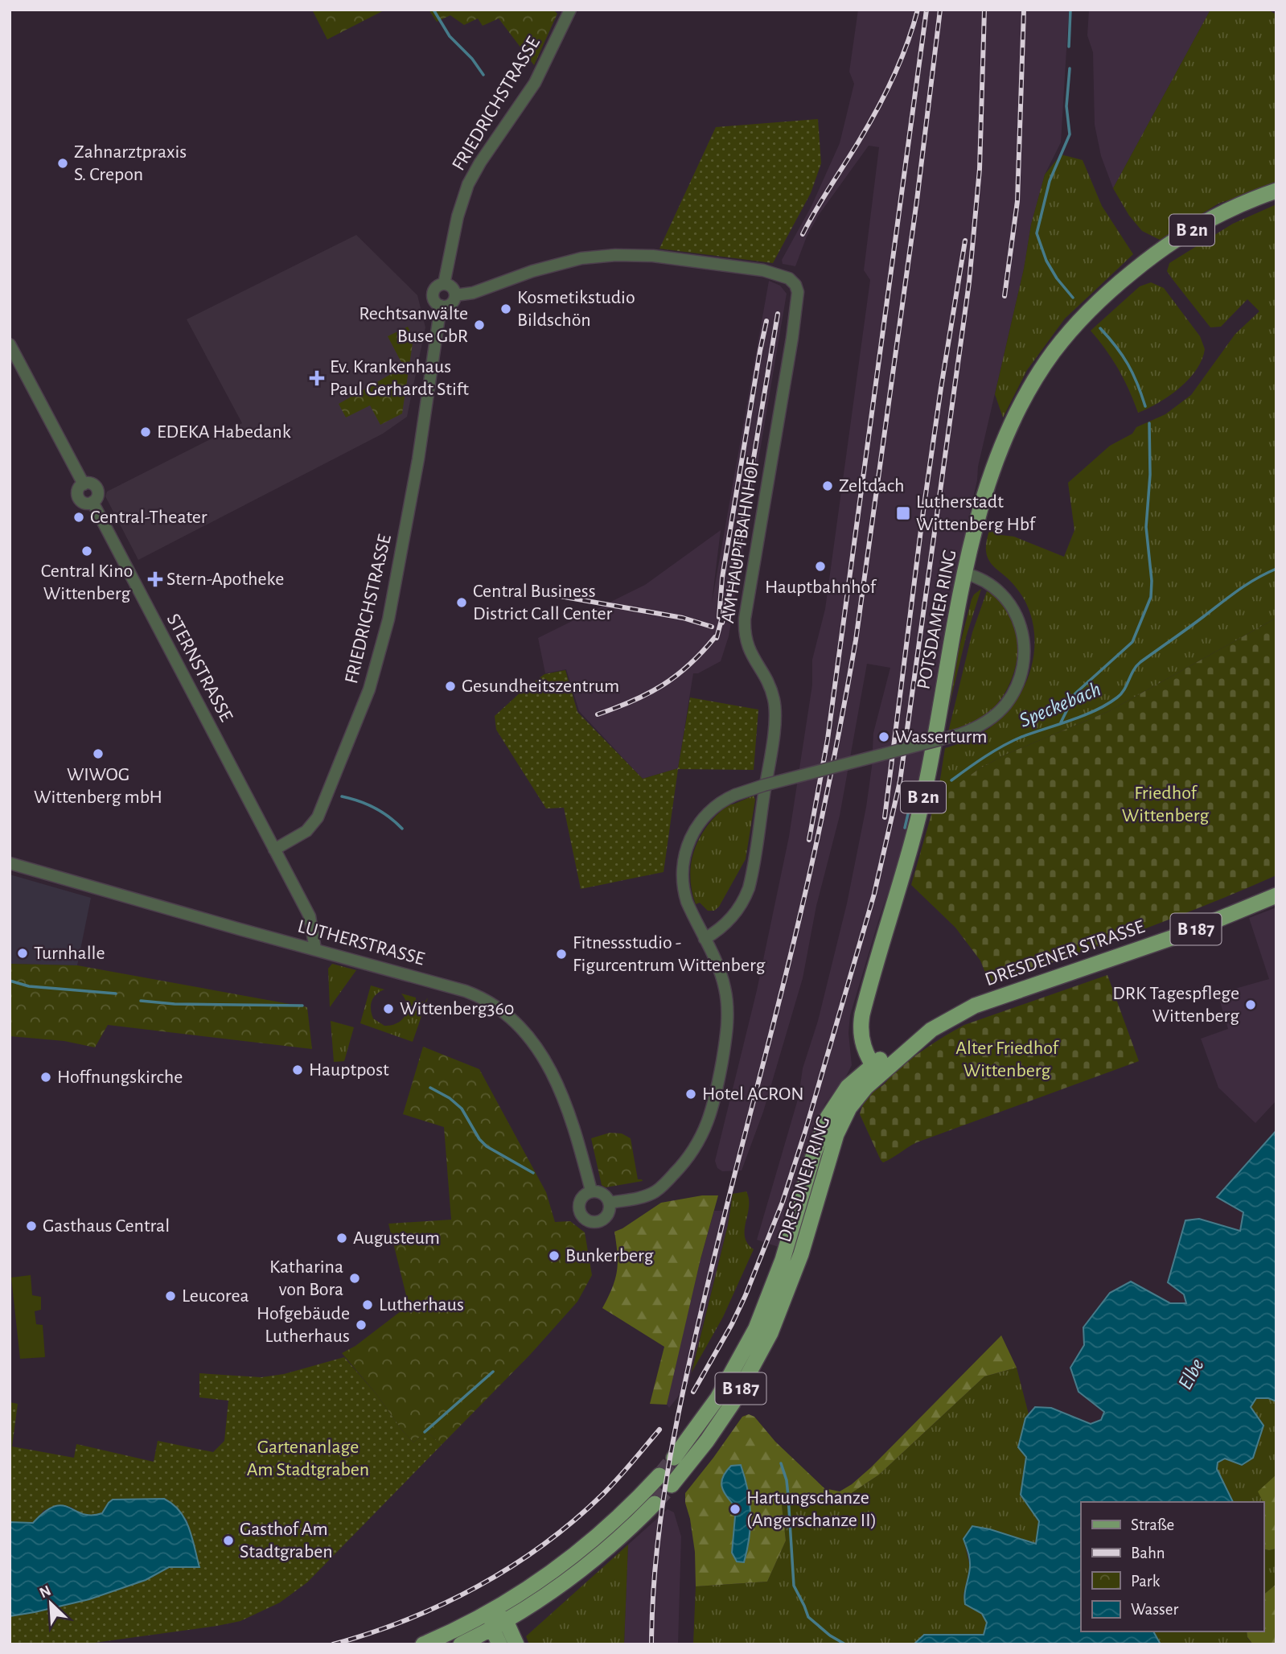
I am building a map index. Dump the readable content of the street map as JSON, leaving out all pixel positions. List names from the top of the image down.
{
  "streets": {
    "main road": [
      "B 2n",
      "POTSDAMER RING",
      "B 187",
      "DRESDENER STRASSE",
      "DRESDNER RING"
    ],
    "street": [
      "FRIEDRICHSTRASSE",
      "AM HAUPTBAHNHOF",
      "STERNSTRASSE",
      "LUTHERSTRASSE"
    ]
  },
  "crossings": [
    ["FRIEDRICHSTRASSE", "AM HAUPTBAHNHOF"],
    ["FRIEDRICHSTRASSE", "STERNSTRASSE"],
    ["POTSDAMER RING", "DRESDNER RING"],
    ["DRESDENER STRASSE", "DRESDNER RING"]
  ],
  "water": ["Speckebach", "Elbe"],
  "parks": ["Friedhof Wittenberg", "Alter Friedhof Wittenberg", "Gartenanlage Am Stadtgraben"],
  "places": {
    "other": [
      "Zahnarztpraxis S. Crepon",
      "Kosmetikstudio Bildschön",
      "Rechtsanwälte Buse GbR",
      "EDEKA Habedank",
      "Zeltdach",
      "Central-Theater",
      "Central Kino Wittenberg",
      "Hauptbahnhof",
      "Central Business District Call Center",
      "Gesundheitszentrum",
      "Wasserturm",
      "WIWOG Wittenberg mbH",
      "Turnhalle",
      "Fitnessstudio - Figurcentrum Wittenberg",
      "DRK Tagespflege Wittenberg",
      "Wittenberg360",
      "Hauptpost",
      "Hoffnungskirche",
      "Hotel ACRON",
      "Gasthaus Central",
      "Augusteum",
      "Bunkerberg",
      "Katharina von Bora",
      "Leucorea",
      "Lutherhaus",
      "Hofgebäude Lutherhaus",
      "Hartungschanze (Angerschanze II)",
      "Gasthof Am Stadtgraben"
    ],
    "health": ["Ev. Krankenhaus Paul Gerhardt Stift", "Stern-Apotheke"],
    "transit": ["Lutherstadt Wittenberg Hbf"]
  },
  "legend": [
    "Straße",
    "Bahn",
    "Park",
    "Wasser"
  ],
  "north": "top left"
}
